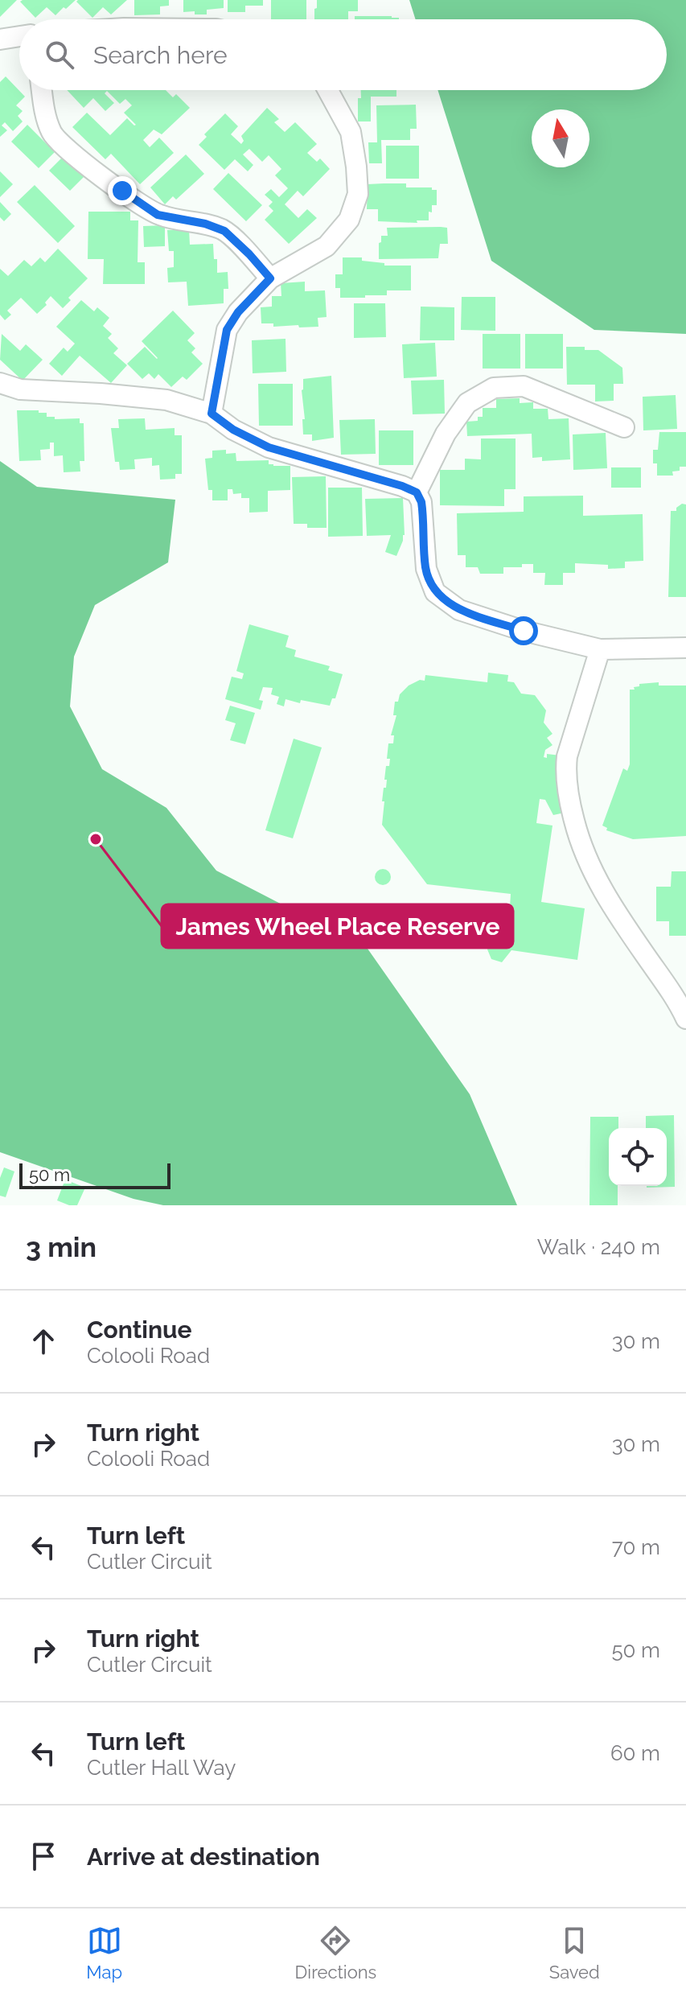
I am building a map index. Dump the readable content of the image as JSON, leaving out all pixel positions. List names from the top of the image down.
{
  "places": ["James Wheel Place Reserve"],
  "scale_bar": "50 m",
  "north": "top",
  "page": {
    "search": "Search here",
    "scale": "50 m",
    "heading": ["3 min", "Walk · 240 m"],
    "list": [
      ["Continue", "Colooli Road", "30 m"],
      ["Turn right", "Colooli Road", "30 m"],
      ["Turn left", "Cutler Circuit", "70 m"],
      ["Turn right", "Cutler Circuit", "50 m"],
      ["Turn left", "Cutler Hall Way", "60 m"],
      "Arrive at destination"
    ],
    "nav": ["Map", "Directions", "Saved"]
  }
}
